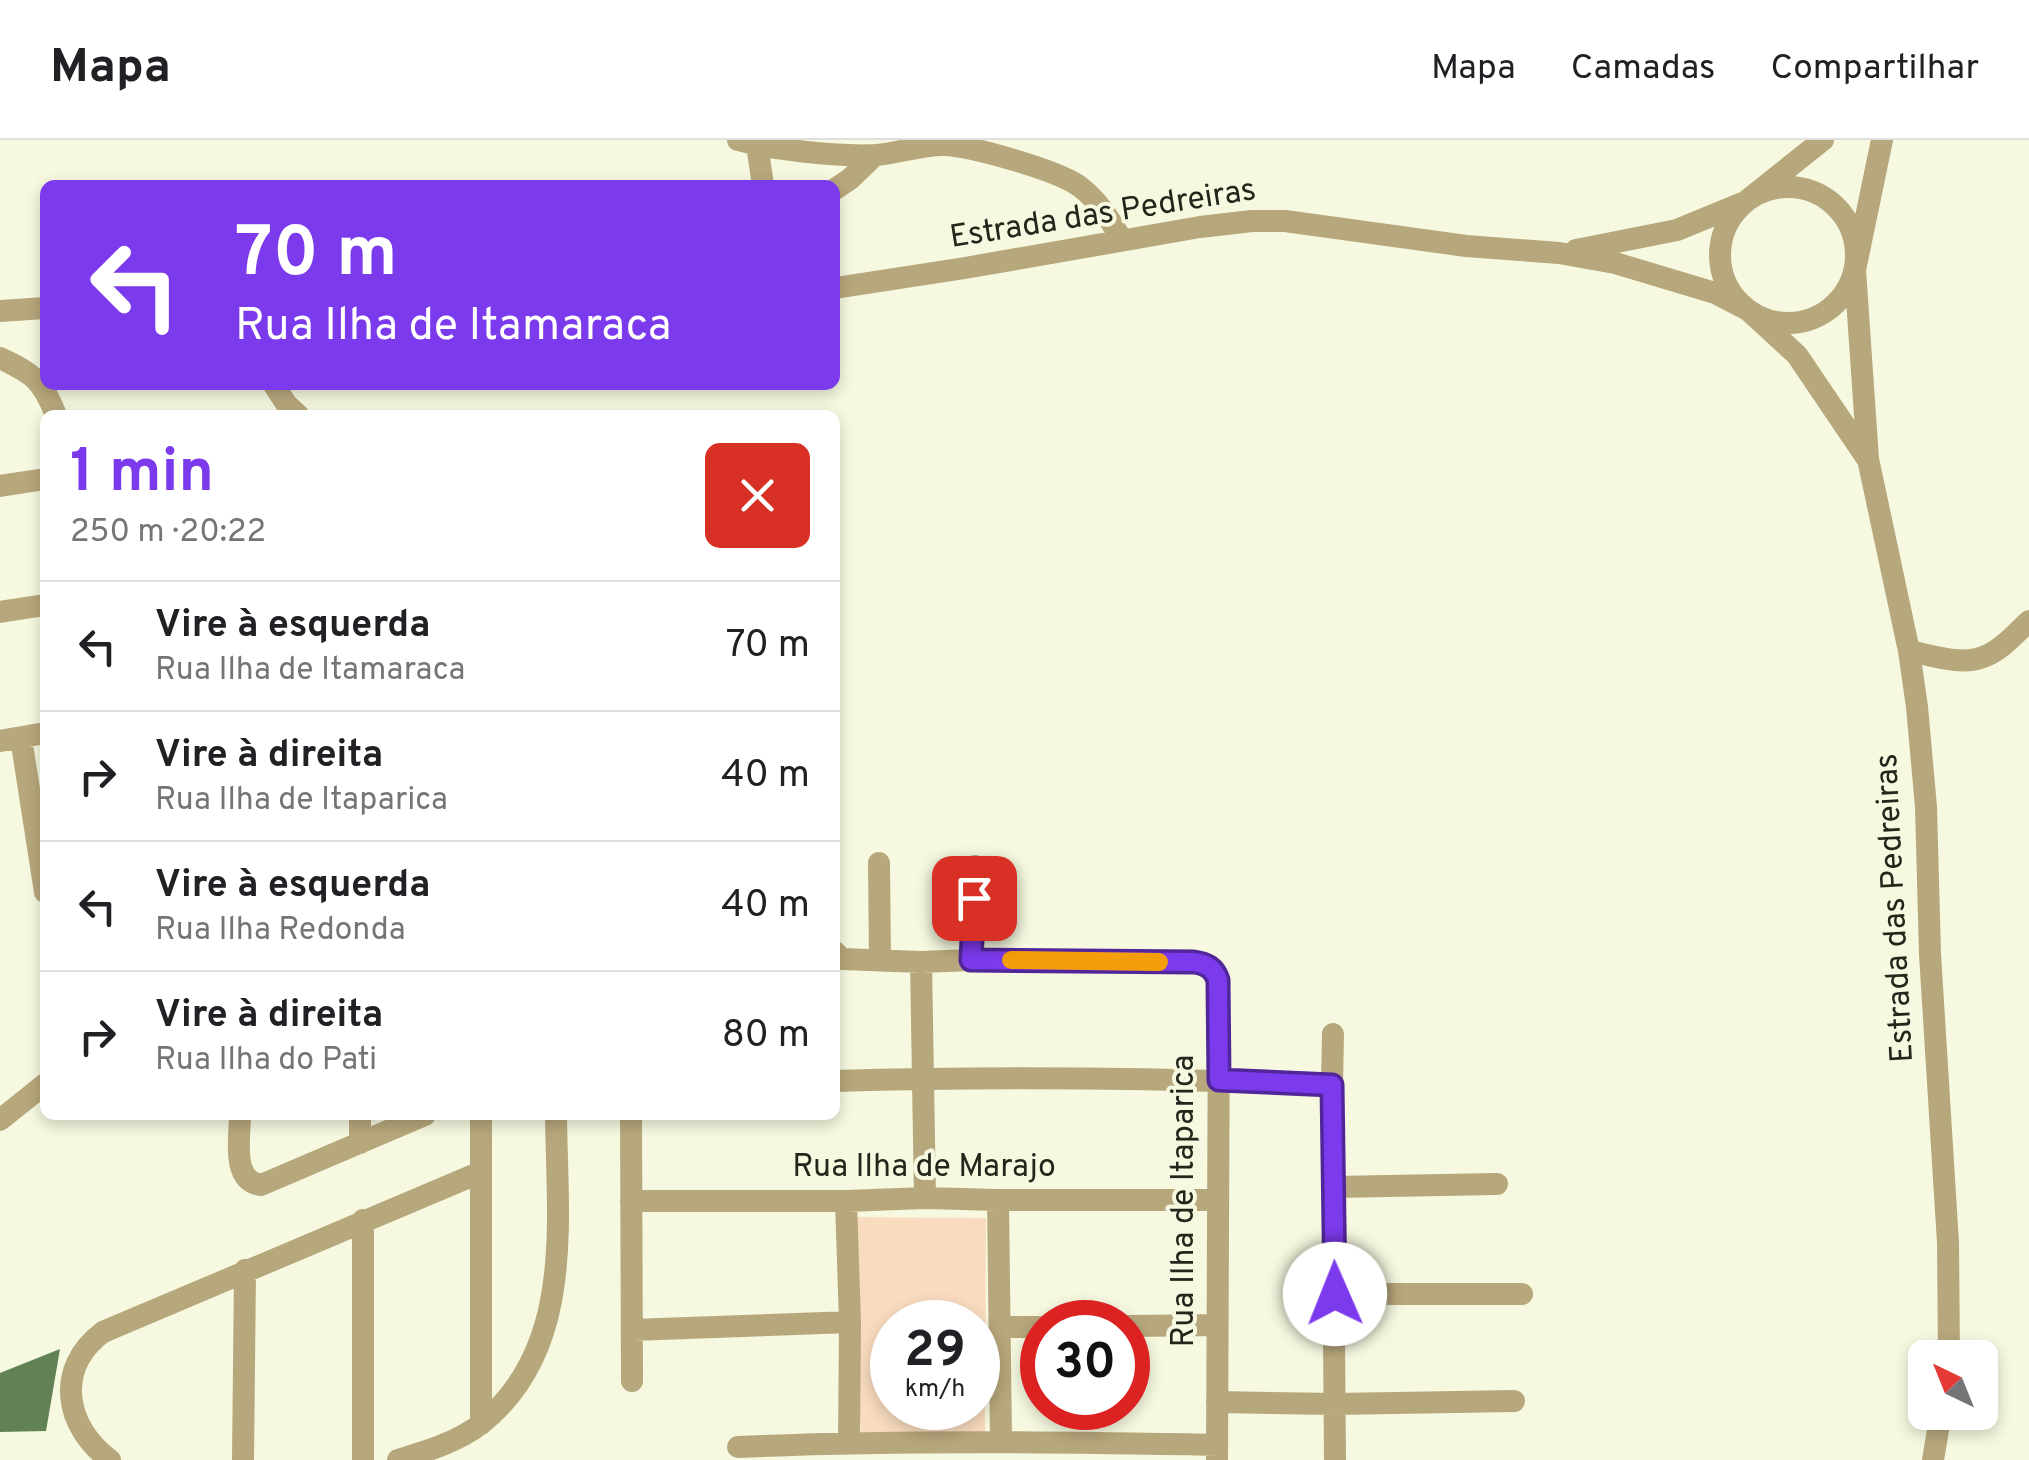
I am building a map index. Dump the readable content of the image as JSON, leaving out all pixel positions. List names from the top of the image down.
{
  "streets": {
    "street": ["Estrada das Pedreiras", "Rua Ilha de Marajo", "Rua Ilha de Itaparica"]
  },
  "crossings": [
    ["Rua Ilha de Marajo", "Rua Ilha de Itaparica"]
  ],
  "north": "top left",
  "page": {
    "header": "Mapa",
    "nav": ["Mapa", "Camadas", "Compartilhar"],
    "turn": ["70 m", "Rua Ilha de Itamaraca"],
    "heading": ["1 min", "250 m · 20:22"],
    "list": [
      {
        "name": "Vire à esquerda",
        "note": "Rua Ilha de Itamaraca",
        "value": "70 m"
      },
      {
        "name": "Vire à direita",
        "note": "Rua Ilha de Itaparica",
        "value": "40 m"
      },
      {
        "name": "Vire à esquerda",
        "note": "Rua Ilha Redonda",
        "value": "40 m"
      },
      {
        "name": "Vire à direita",
        "note": "Rua Ilha do Pati",
        "value": "80 m"
      }
    ],
    "speed": "29 km/h",
    "limit": "30"
  }
}
